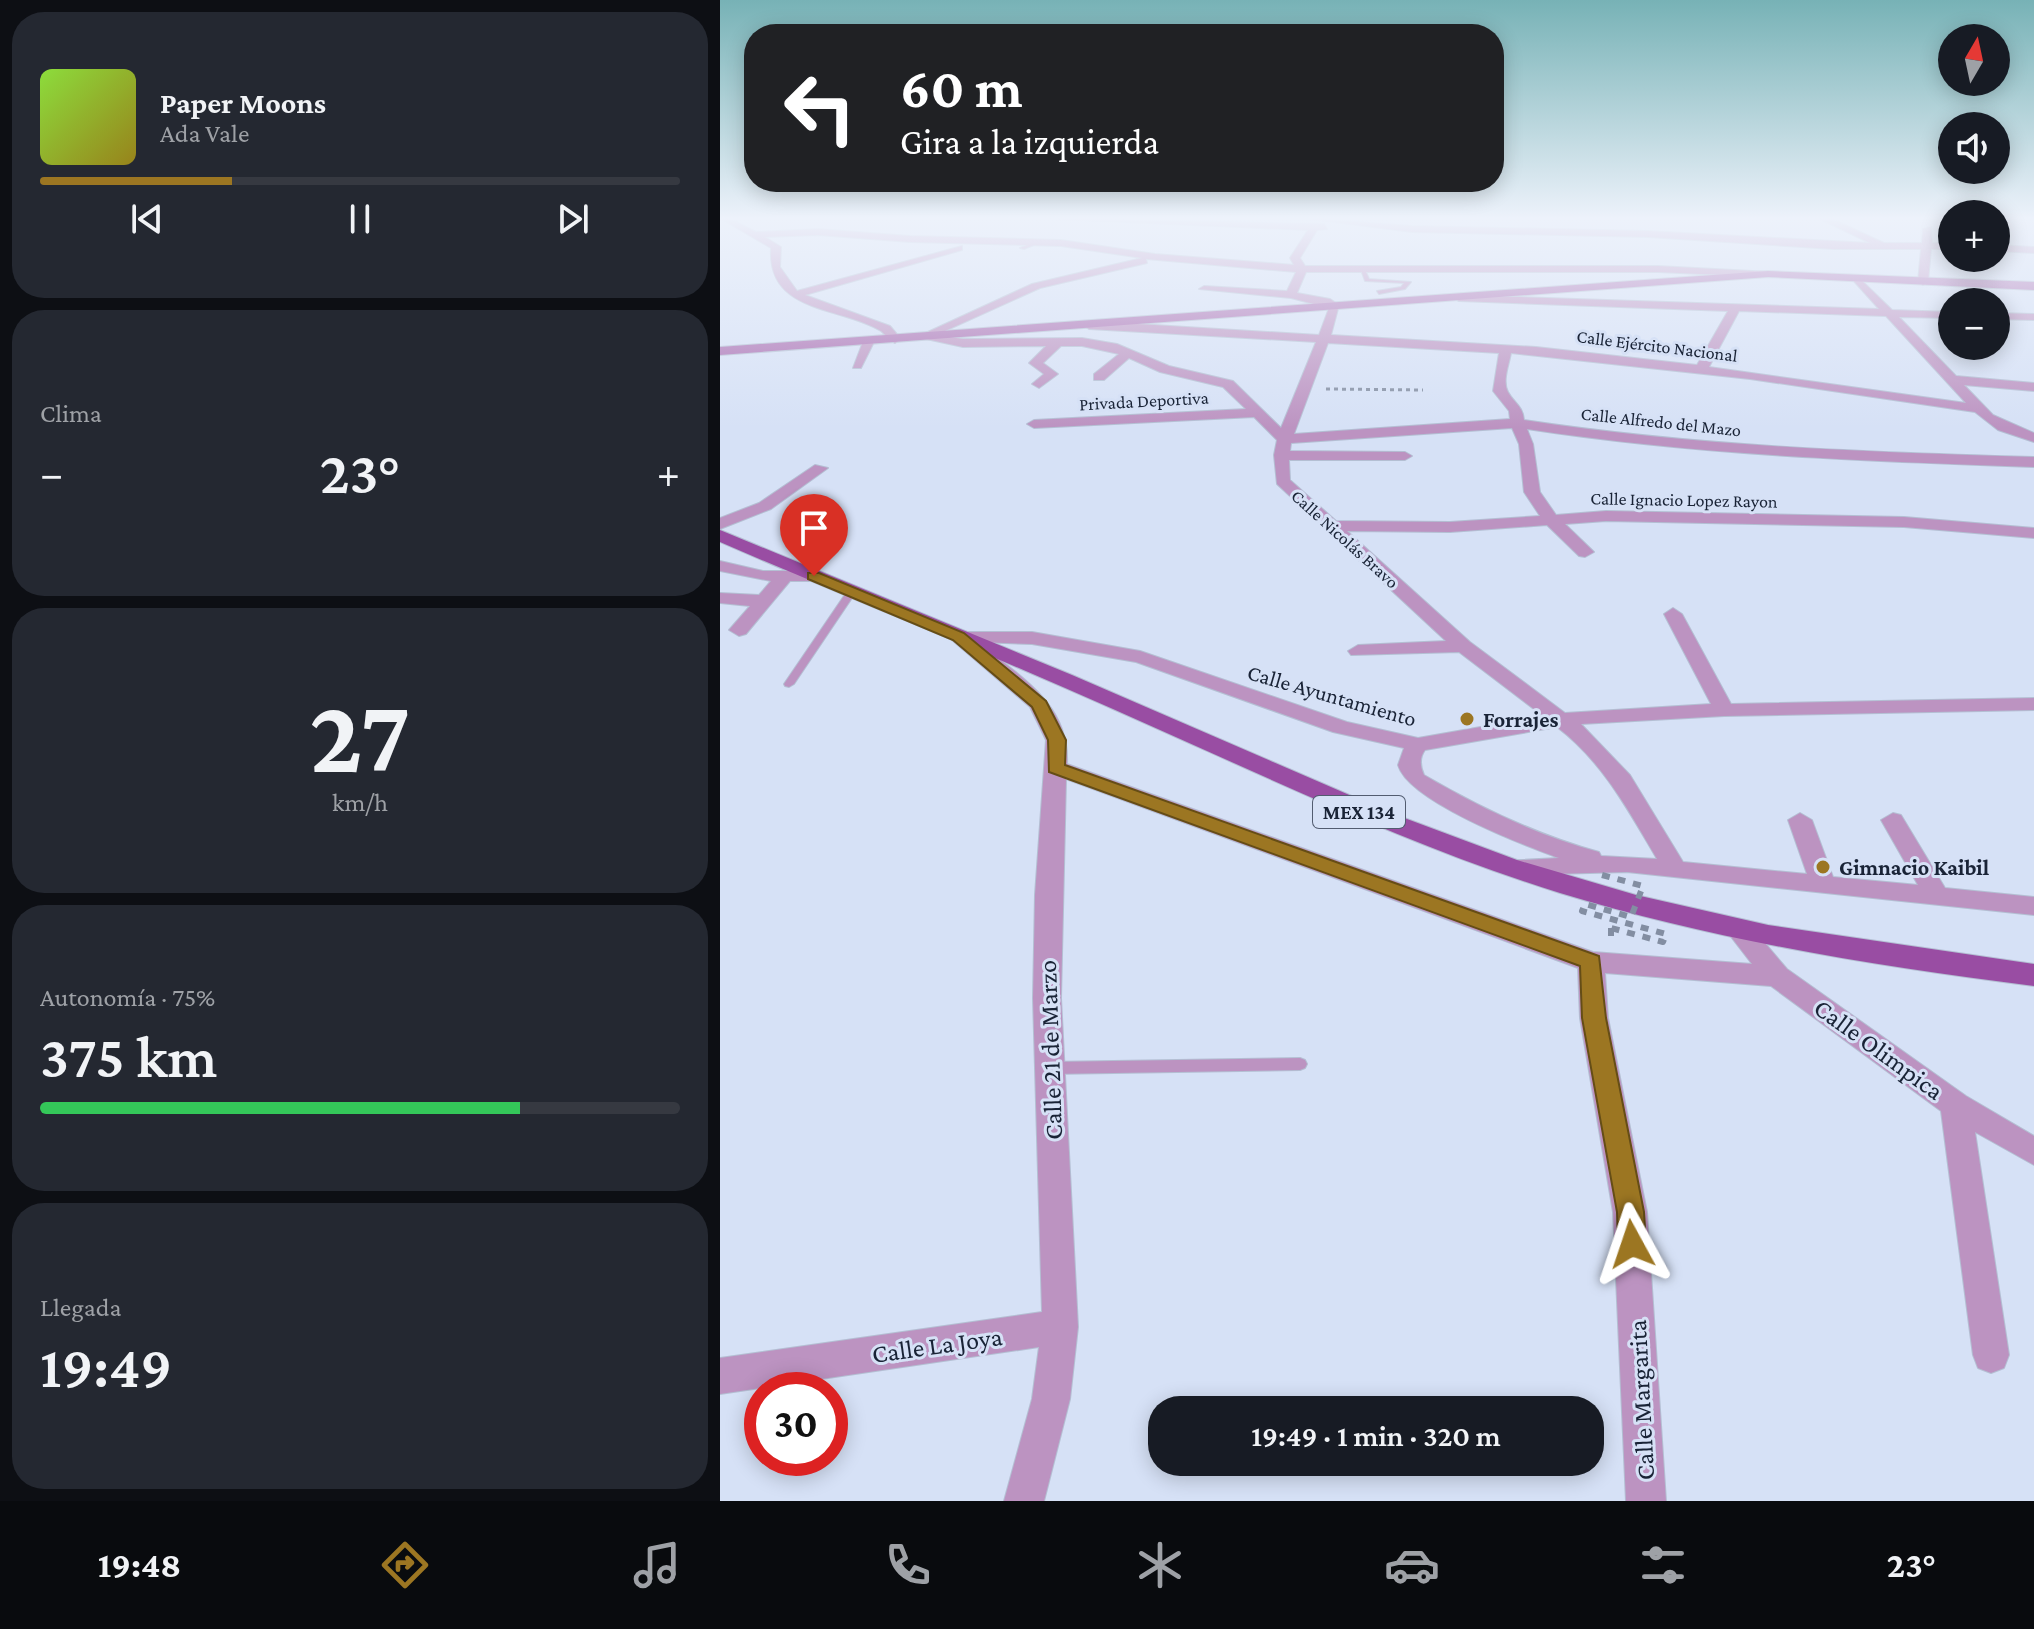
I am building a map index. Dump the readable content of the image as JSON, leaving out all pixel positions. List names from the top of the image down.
{
  "streets": {
    "main road": ["MEX 134"],
    "street": [
      "Calle Ejército Nacional",
      "Privada Deportiva",
      "Calle Alfredo del Mazo",
      "Calle Ignacio Lopez Rayon",
      "Calle Nicolás Bravo",
      "Calle Ayuntamiento",
      "Calle Olimpica",
      "Calle 21 de Marzo",
      "Calle La Joya",
      "Calle Margarita"
    ]
  },
  "crossings": [
    ["Calle Alfredo del Mazo", "Calle Nicolás Bravo"],
    ["Calle Ignacio Lopez Rayon", "Calle Nicolás Bravo"],
    ["Calle Nicolás Bravo", "Calle Ayuntamiento"],
    ["Calle Ayuntamiento", "MEX 134"],
    ["Calle Ayuntamiento", "Calle 21 de Marzo"],
    ["MEX 134", "Calle Olimpica"],
    ["MEX 134", "Calle 21 de Marzo"],
    ["Calle 21 de Marzo", "Calle La Joya"]
  ],
  "places": ["Forrajes", "Gimnacio Kaibil"],
  "north": "top",
  "page": {
    "map_buttons": ["+", "−"],
    "turn": ["60 m", "Gira a la izquierda"],
    "song": ["Paper Moons", "Ada Vale"],
    "tile": [
      "Clima",
      ["27", "km/h"],
      ["Autonomía · 75%", "375 km"],
      ["Llegada", "19:49"]
    ],
    "heat": ["−", "23°", "+"],
    "limit": "30",
    "trip": "19:49 · 1 min · 320 m",
    "tabs": ["19:48", "23°"]
  }
}
